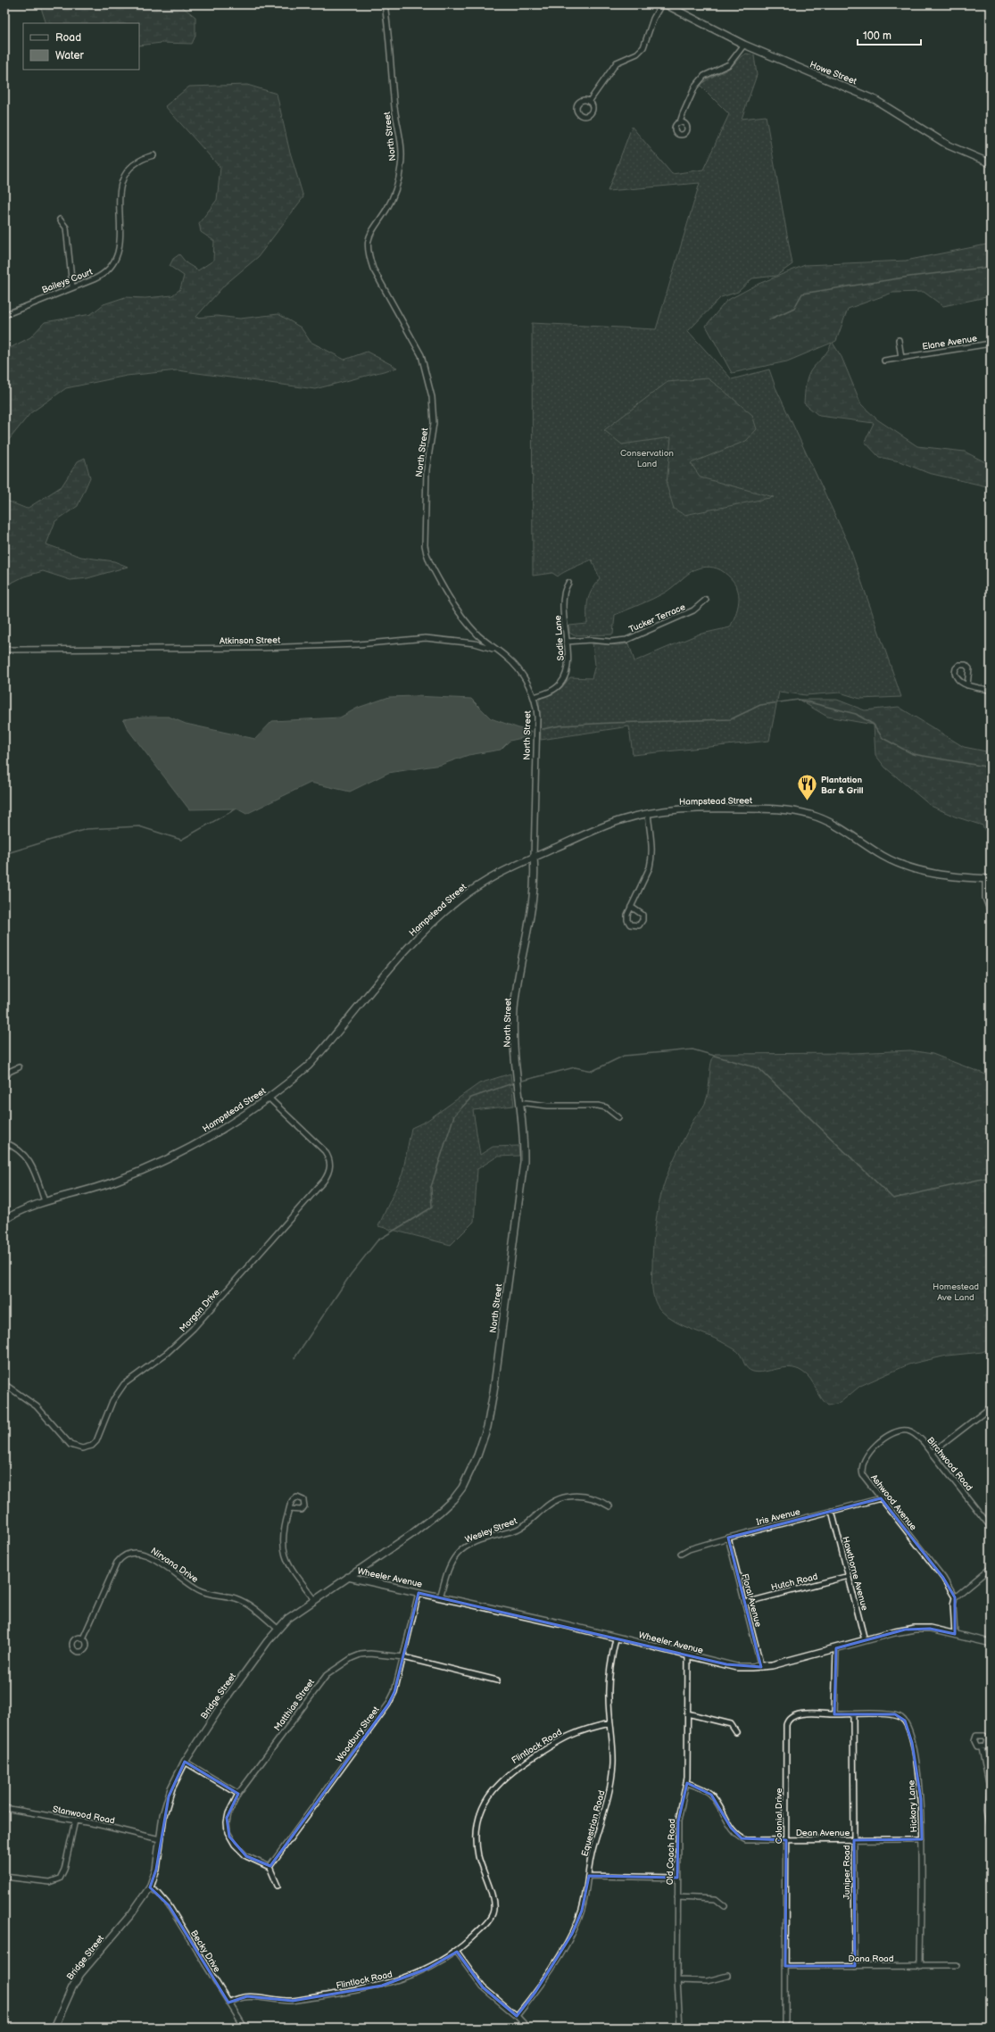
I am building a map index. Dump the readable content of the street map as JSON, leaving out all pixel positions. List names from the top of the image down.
{
  "streets": {
    "street": [
      "Howe Street",
      "North Street",
      "Baileys Court",
      "Elane Avenue",
      "Tucker Terrace",
      "Sadie Lane",
      "Atkinson Street",
      "Hampstead Street",
      "Morgan Drive",
      "Birchwood Road",
      "Ashwood Avenue",
      "Iris Avenue",
      "Wesley Street",
      "Nirvana Drive",
      "Hawthorne Avenue",
      "Wheeler Avenue",
      "Hutch Road",
      "Floral Avenue",
      "Bridge Street",
      "Matthias Street",
      "Woodbury Street",
      "Flintlock Road",
      "Hickory Lane",
      "Stanwood Road",
      "Colonial Drive",
      "Equestrian Road",
      "Dean Avenue",
      "Old Coach Road",
      "Juniper Road",
      "Becky Drive",
      "Dana Road"
    ]
  },
  "crossings": [
    ["North Street", "Sadie Lane"],
    ["North Street", "Atkinson Street"],
    ["North Street", "Hampstead Street"],
    ["North Street", "Bridge Street"],
    ["Tucker Terrace", "Sadie Lane"],
    ["Hampstead Street", "Morgan Drive"],
    ["Birchwood Road", "Ashwood Avenue"],
    ["Ashwood Avenue", "Iris Avenue"],
    ["Iris Avenue", "Hawthorne Avenue"],
    ["Iris Avenue", "Floral Avenue"],
    ["Wesley Street", "Wheeler Avenue"],
    ["Nirvana Drive", "Bridge Street"],
    ["Hawthorne Avenue", "Wheeler Avenue"],
    ["Hawthorne Avenue", "Hutch Road"],
    ["Wheeler Avenue", "Floral Avenue"],
    ["Wheeler Avenue", "Bridge Street"],
    ["Wheeler Avenue", "Woodbury Street"],
    ["Wheeler Avenue", "Equestrian Road"],
    ["Wheeler Avenue", "Old Coach Road"],
    ["Hutch Road", "Floral Avenue"],
    ["Bridge Street", "Stanwood Road"],
    ["Bridge Street", "Becky Drive"],
    ["Matthias Street", "Woodbury Street"],
    ["Flintlock Road", "Equestrian Road"],
    ["Flintlock Road", "Becky Drive"],
    ["Hickory Lane", "Colonial Drive"],
    ["Hickory Lane", "Dean Avenue"],
    ["Hickory Lane", "Juniper Road"],
    ["Hickory Lane", "Dana Road"],
    ["Colonial Drive", "Dean Avenue"],
    ["Colonial Drive", "Dana Road"],
    ["Dean Avenue", "Old Coach Road"],
    ["Dean Avenue", "Juniper Road"],
    ["Juniper Road", "Dana Road"]
  ],
  "parks": ["Conservation Land", "Homestead Ave Land"],
  "places": {
    "restaurant": ["Plantation Bar & Grill"]
  },
  "legend": ["Road", "Water"],
  "scale_bar": "100 m"
}
